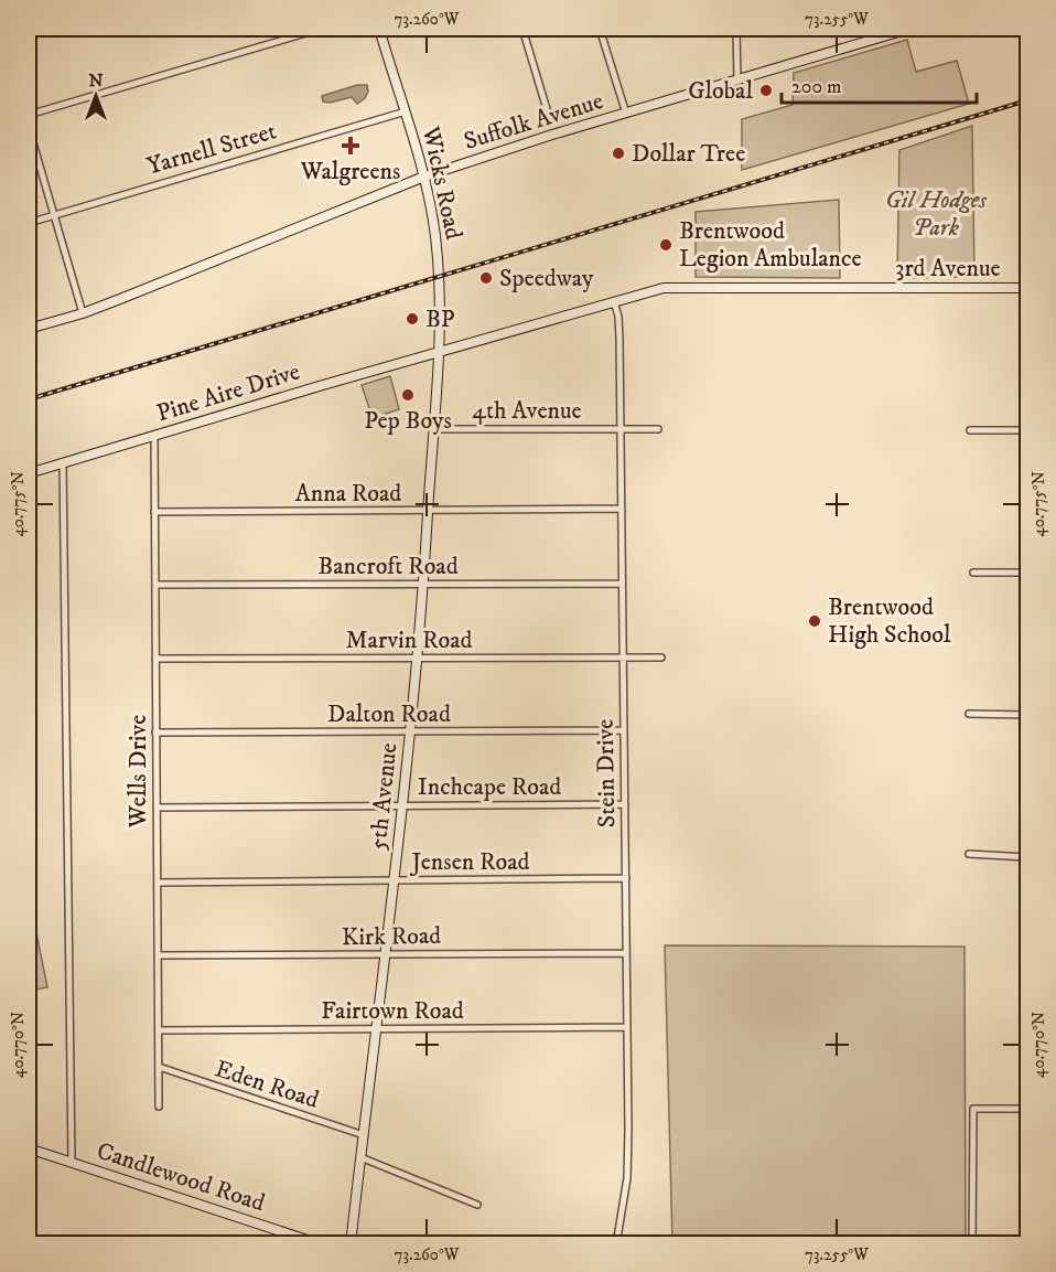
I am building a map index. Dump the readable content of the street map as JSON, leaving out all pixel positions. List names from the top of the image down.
{
  "streets": {
    "street": [
      "Suffolk Avenue",
      "Yarnell Street",
      "Wicks Road",
      "3rd Avenue",
      "Pine Aire Drive",
      "4th Avenue",
      "Anna Road",
      "Bancroft Road",
      "Marvin Road",
      "Dalton Road",
      "Wells Drive",
      "Stein Drive",
      "Inchcape Road",
      "5th Avenue",
      "Jensen Road",
      "Kirk Road",
      "Fairtown Road",
      "Eden Road",
      "Candlewood Road"
    ]
  },
  "crossings": [
    ["Suffolk Avenue", "Wicks Road"],
    ["Yarnell Street", "Wicks Road"],
    ["Wicks Road", "3rd Avenue"],
    ["Wicks Road", "Pine Aire Drive"],
    ["Wicks Road", "5th Avenue"],
    ["3rd Avenue", "Pine Aire Drive"],
    ["3rd Avenue", "Stein Drive"],
    ["3rd Avenue", "5th Avenue"],
    ["Pine Aire Drive", "Wells Drive"],
    ["Pine Aire Drive", "5th Avenue"],
    ["4th Avenue", "Stein Drive"],
    ["4th Avenue", "5th Avenue"],
    ["Anna Road", "Wells Drive"],
    ["Anna Road", "Stein Drive"],
    ["Anna Road", "5th Avenue"],
    ["Bancroft Road", "Wells Drive"],
    ["Bancroft Road", "Stein Drive"],
    ["Bancroft Road", "5th Avenue"],
    ["Marvin Road", "Wells Drive"],
    ["Marvin Road", "Stein Drive"],
    ["Marvin Road", "5th Avenue"],
    ["Dalton Road", "Wells Drive"],
    ["Dalton Road", "Stein Drive"],
    ["Dalton Road", "5th Avenue"],
    ["Wells Drive", "Inchcape Road"],
    ["Wells Drive", "Jensen Road"],
    ["Wells Drive", "Kirk Road"],
    ["Wells Drive", "Fairtown Road"],
    ["Wells Drive", "Eden Road"],
    ["Stein Drive", "Inchcape Road"],
    ["Stein Drive", "Jensen Road"],
    ["Stein Drive", "Kirk Road"],
    ["Stein Drive", "Fairtown Road"],
    ["Inchcape Road", "5th Avenue"],
    ["5th Avenue", "Jensen Road"],
    ["5th Avenue", "Kirk Road"],
    ["5th Avenue", "Fairtown Road"],
    ["5th Avenue", "Eden Road"]
  ],
  "parks": ["Gil Hodges Park"],
  "places": {
    "other": [
      "Global",
      "Dollar Tree",
      "Brentwood Legion Ambulance",
      "Speedway",
      "BP",
      "Pep Boys",
      "Brentwood High School"
    ],
    "health": ["Walgreens"]
  },
  "scale_bar": "200 m",
  "north": "top",
  "coordinates": [
    "73.260°W",
    "73.255°W",
    "40.775°N",
    "40.770°N"
  ]
}
